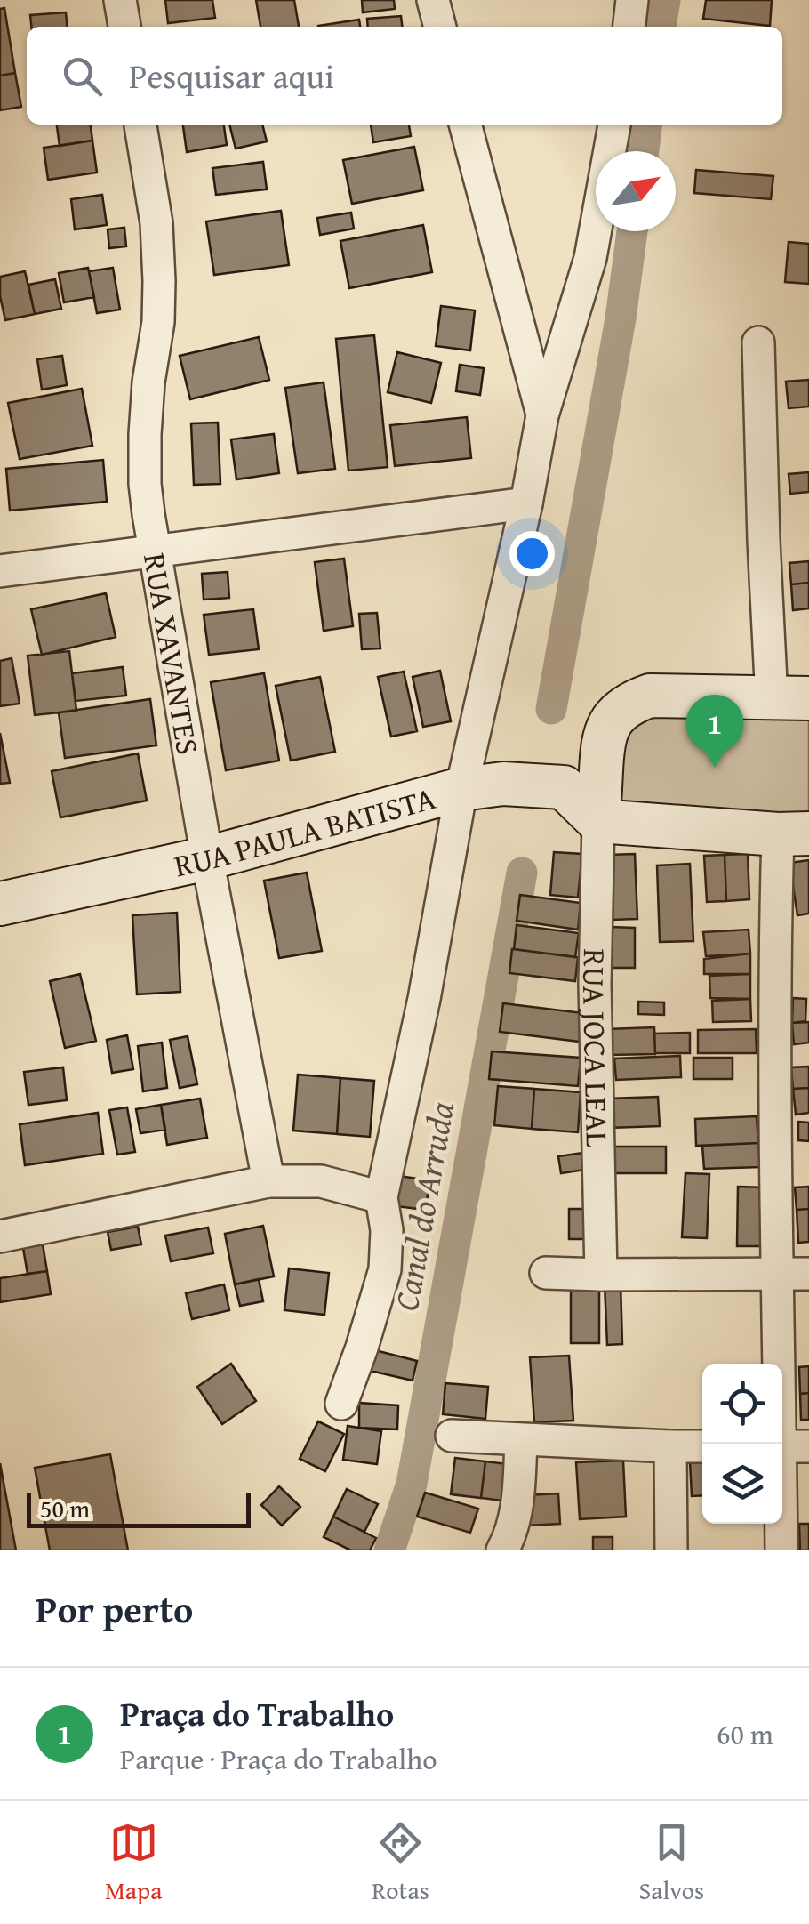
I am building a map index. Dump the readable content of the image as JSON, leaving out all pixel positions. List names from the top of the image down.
{
  "streets": {
    "street": ["RUA XAVANTES", "RUA PAULA BATISTA", "RUA JOCA LEAL"]
  },
  "crossings": [
    ["RUA XAVANTES", "RUA PAULA BATISTA"],
    ["RUA PAULA BATISTA", "RUA JOCA LEAL"]
  ],
  "water": ["Canal do Arruda"],
  "scale_bar": "50 m",
  "north": "top right",
  "page": {
    "search": "Pesquisar aqui",
    "pins": "1",
    "scale": "50 m",
    "heading": "Por perto",
    "list": [
      {
        "mark": "1",
        "name": "Praça do Trabalho",
        "note": "Parque · Praça do Trabalho",
        "value": "60 m"
      }
    ],
    "nav": ["Mapa", "Rotas", "Salvos"]
  }
}
